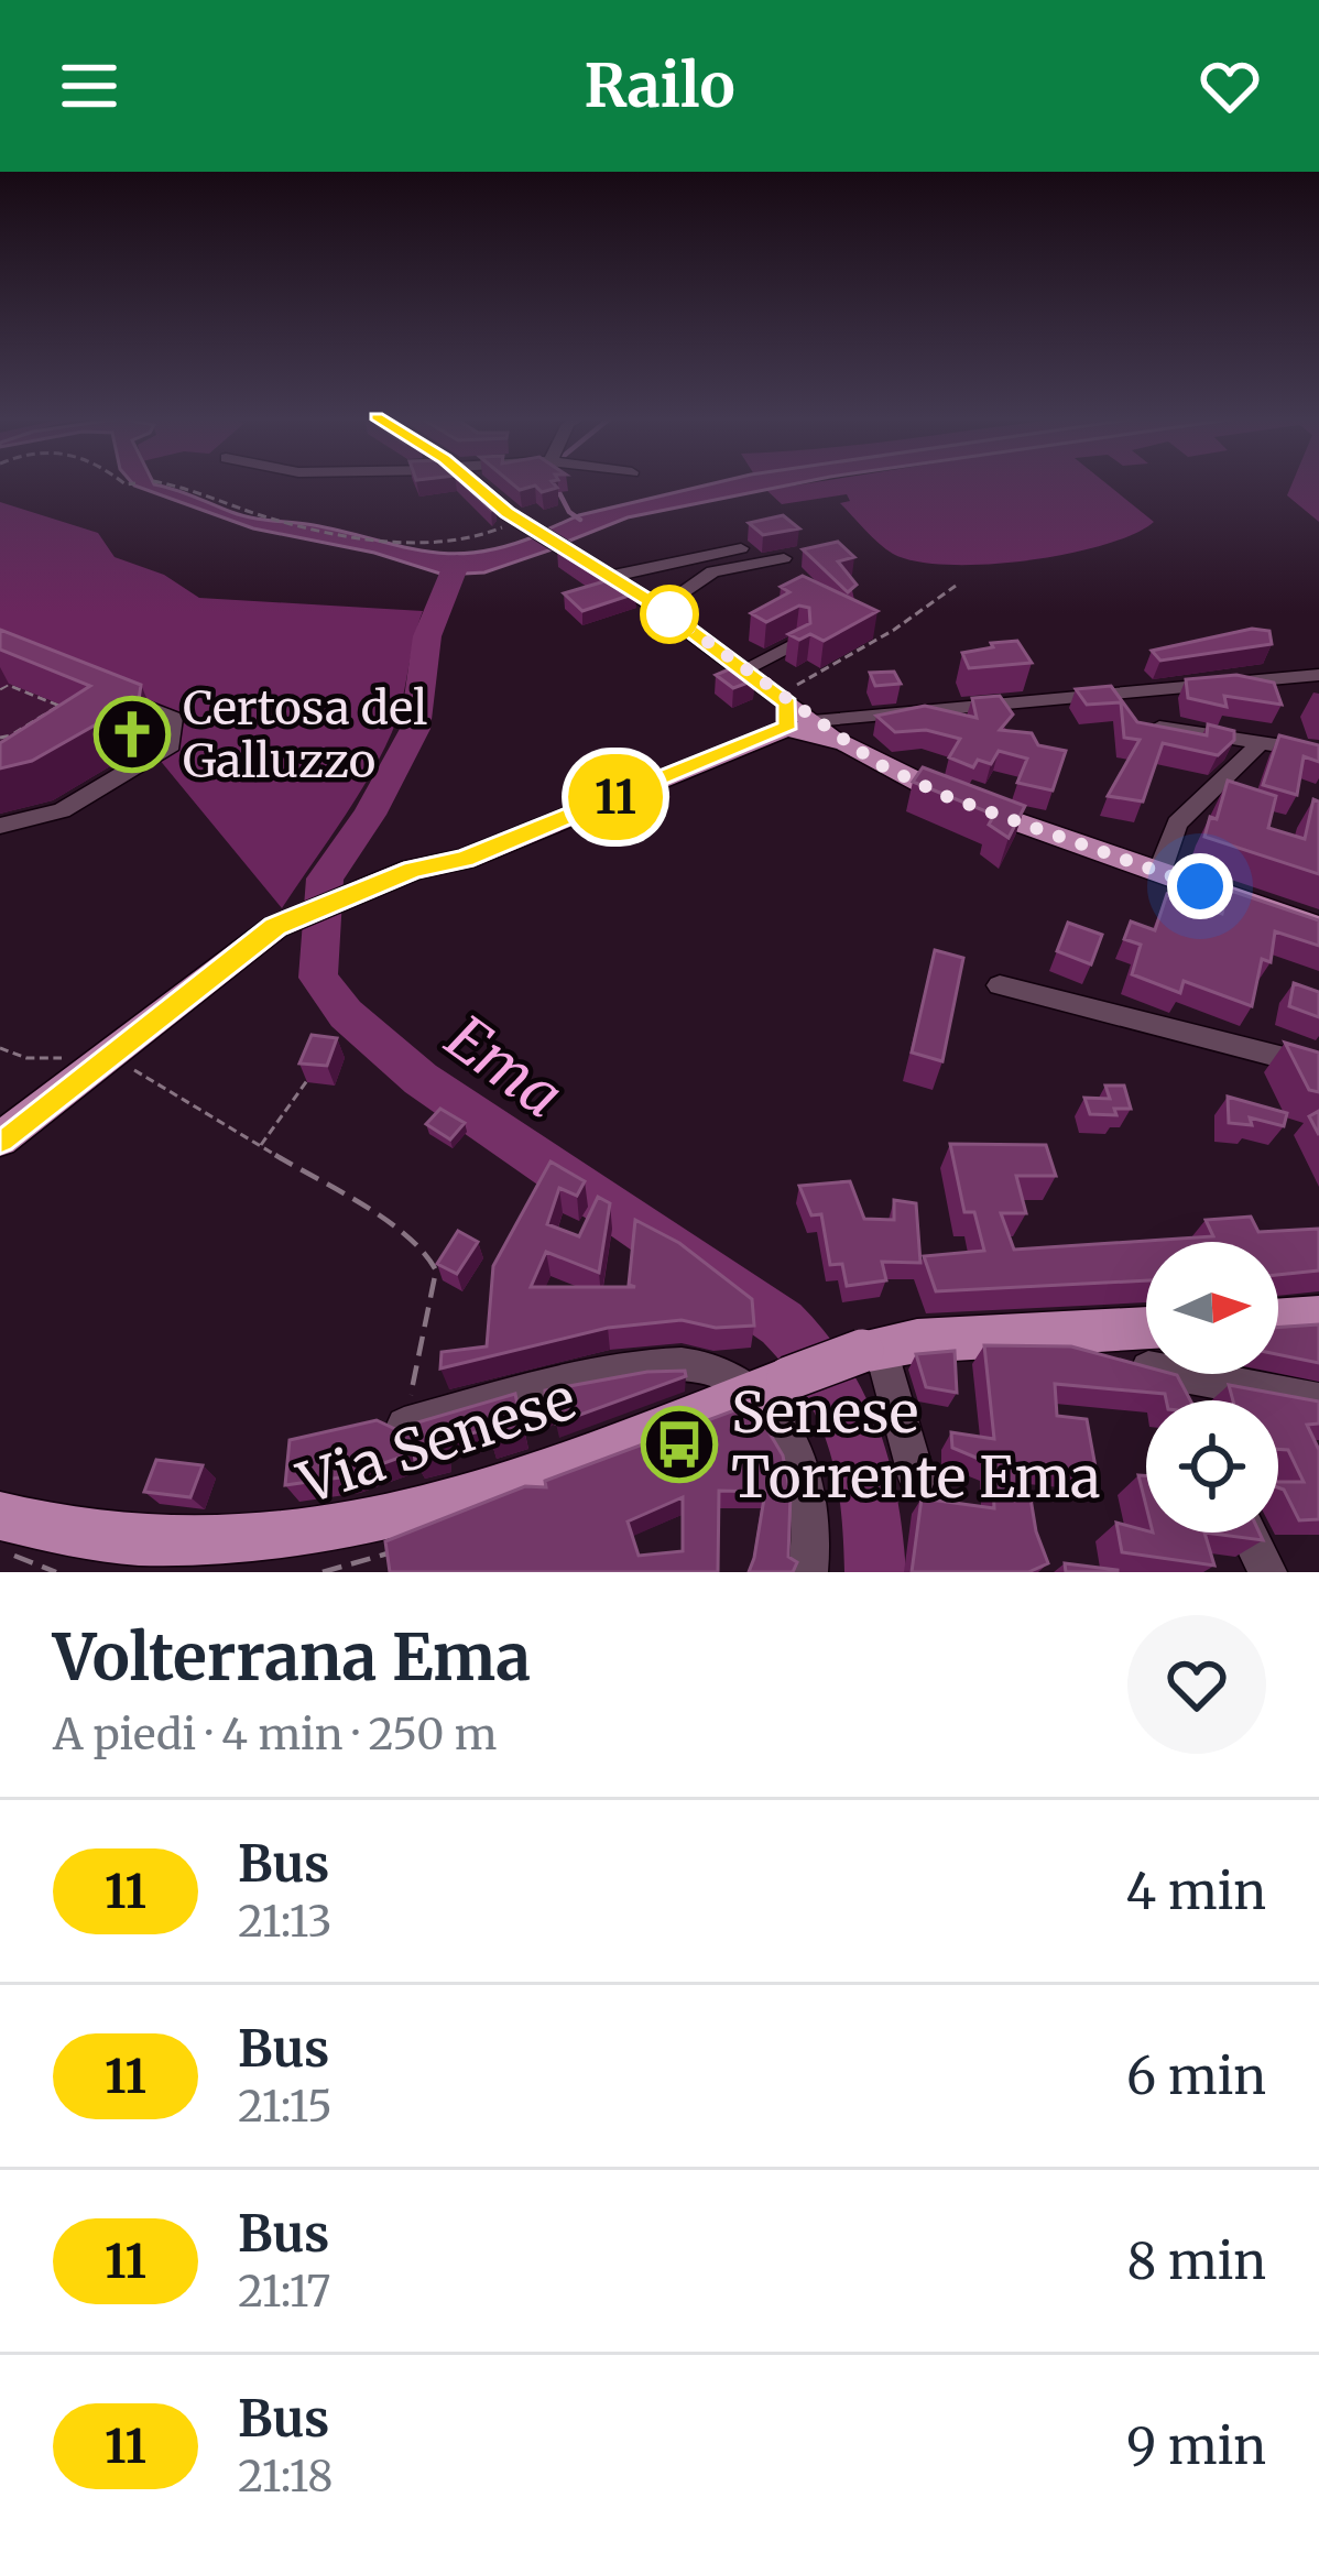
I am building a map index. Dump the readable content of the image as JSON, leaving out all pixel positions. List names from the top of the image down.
{
  "streets": {
    "main road": ["Via Senese"]
  },
  "water": ["Ema"],
  "places": {
    "church": ["Certosa del Galluzzo"],
    "bus stop": ["Senese Torrente Ema"]
  },
  "lines": ["bus line 11"],
  "north": "right",
  "page": {
    "header": "Railo",
    "on_map": "11",
    "heading": ["Volterrana Ema", "A piedi · 4 min · 250 m"],
    "list": [
      {
        "mark": "11",
        "name": "Bus",
        "note": "21:13",
        "value": "4 min"
      },
      {
        "mark": "11",
        "name": "Bus",
        "note": "21:15",
        "value": "6 min"
      },
      {
        "mark": "11",
        "name": "Bus",
        "note": "21:17",
        "value": "8 min"
      },
      {
        "mark": "11",
        "name": "Bus",
        "note": "21:18",
        "value": "9 min"
      }
    ]
  }
}
